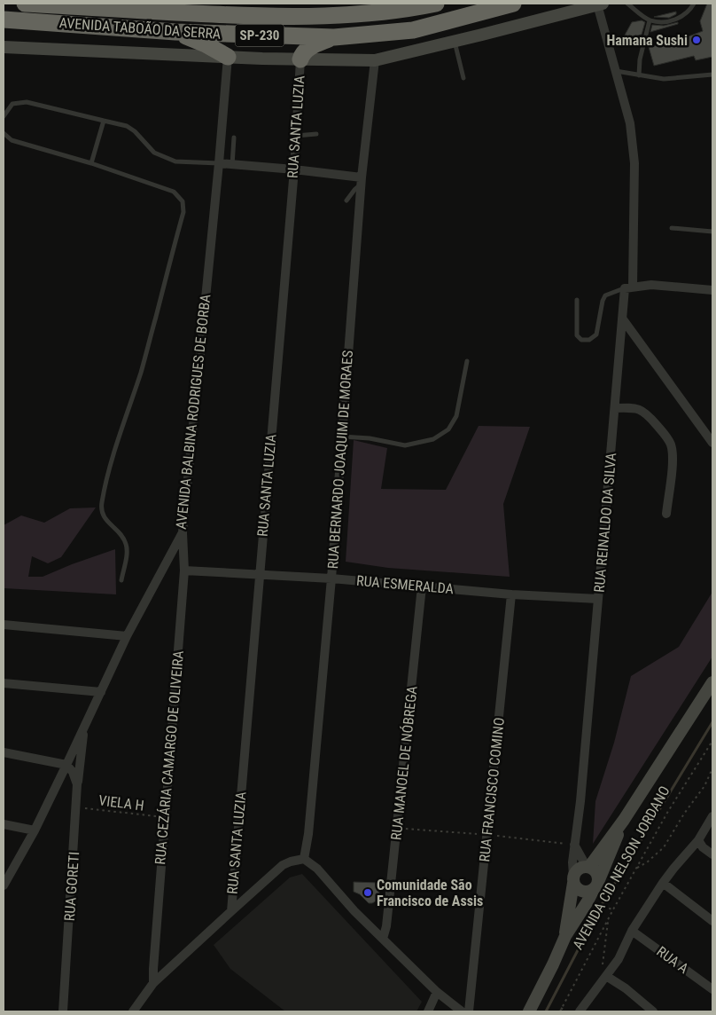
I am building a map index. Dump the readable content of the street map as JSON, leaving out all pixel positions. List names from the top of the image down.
{
  "streets": {
    "highway": ["AVENIDA TABOÃO DA SERRA", "SP-230"],
    "street": [
      "RUA SANTA LUZIA",
      "AVENIDA BALBINA RODRIGUES DE BORBA",
      "RUA BERNARDO JOAQUIM DE MORAES",
      "RUA REINALDO DA SILVA",
      "RUA ESMERALDA",
      "RUA CEZÁRIA CAMARGO DE OLIVEIRA",
      "RUA MANOEL DE NÓBREGA",
      "RUA FRANCISCO COMINO",
      "AVENIDA CID NELSON JORDANO",
      "RUA GORETI",
      "RUA A"
    ],
    "path": ["VIELA H"]
  },
  "crossings": [
    ["RUA SANTA LUZIA", "RUA ESMERALDA"],
    ["AVENIDA BALBINA RODRIGUES DE BORBA", "RUA CEZÁRIA CAMARGO DE OLIVEIRA"],
    ["AVENIDA BALBINA RODRIGUES DE BORBA", "RUA GORETI"],
    ["RUA BERNARDO JOAQUIM DE MORAES", "RUA ESMERALDA"],
    ["RUA REINALDO DA SILVA", "RUA ESMERALDA"],
    ["RUA REINALDO DA SILVA", "AVENIDA CID NELSON JORDANO"],
    ["RUA ESMERALDA", "RUA CEZÁRIA CAMARGO DE OLIVEIRA"],
    ["RUA ESMERALDA", "RUA MANOEL DE NÓBREGA"],
    ["RUA ESMERALDA", "RUA FRANCISCO COMINO"],
    ["RUA CEZÁRIA CAMARGO DE OLIVEIRA", "VIELA H"],
    ["VIELA H", "RUA GORETI"]
  ],
  "places": ["Hamana Sushi", "Comunidade São Francisco de Assis"]
}
